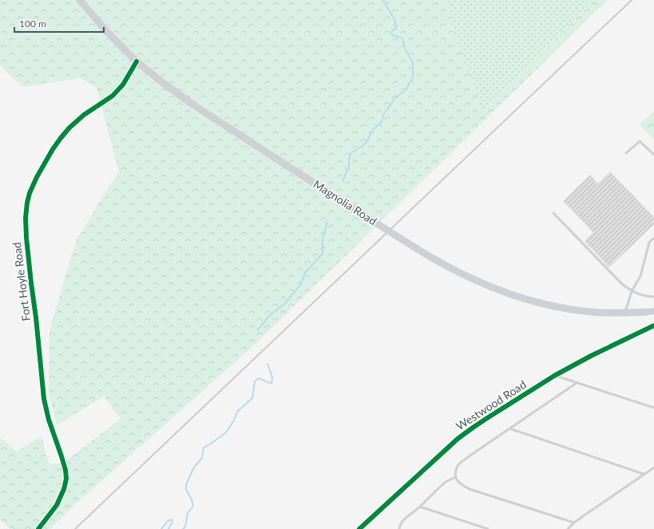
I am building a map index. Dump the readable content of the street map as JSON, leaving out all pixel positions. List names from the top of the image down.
{
  "streets": {
    "main road": ["Magnolia Road"],
    "street": ["Fort Hoyle Road", "Westwood Road"]
  },
  "crossings": [
    ["Magnolia Road", "Fort Hoyle Road"]
  ],
  "scale_bar": "100 m"
}
